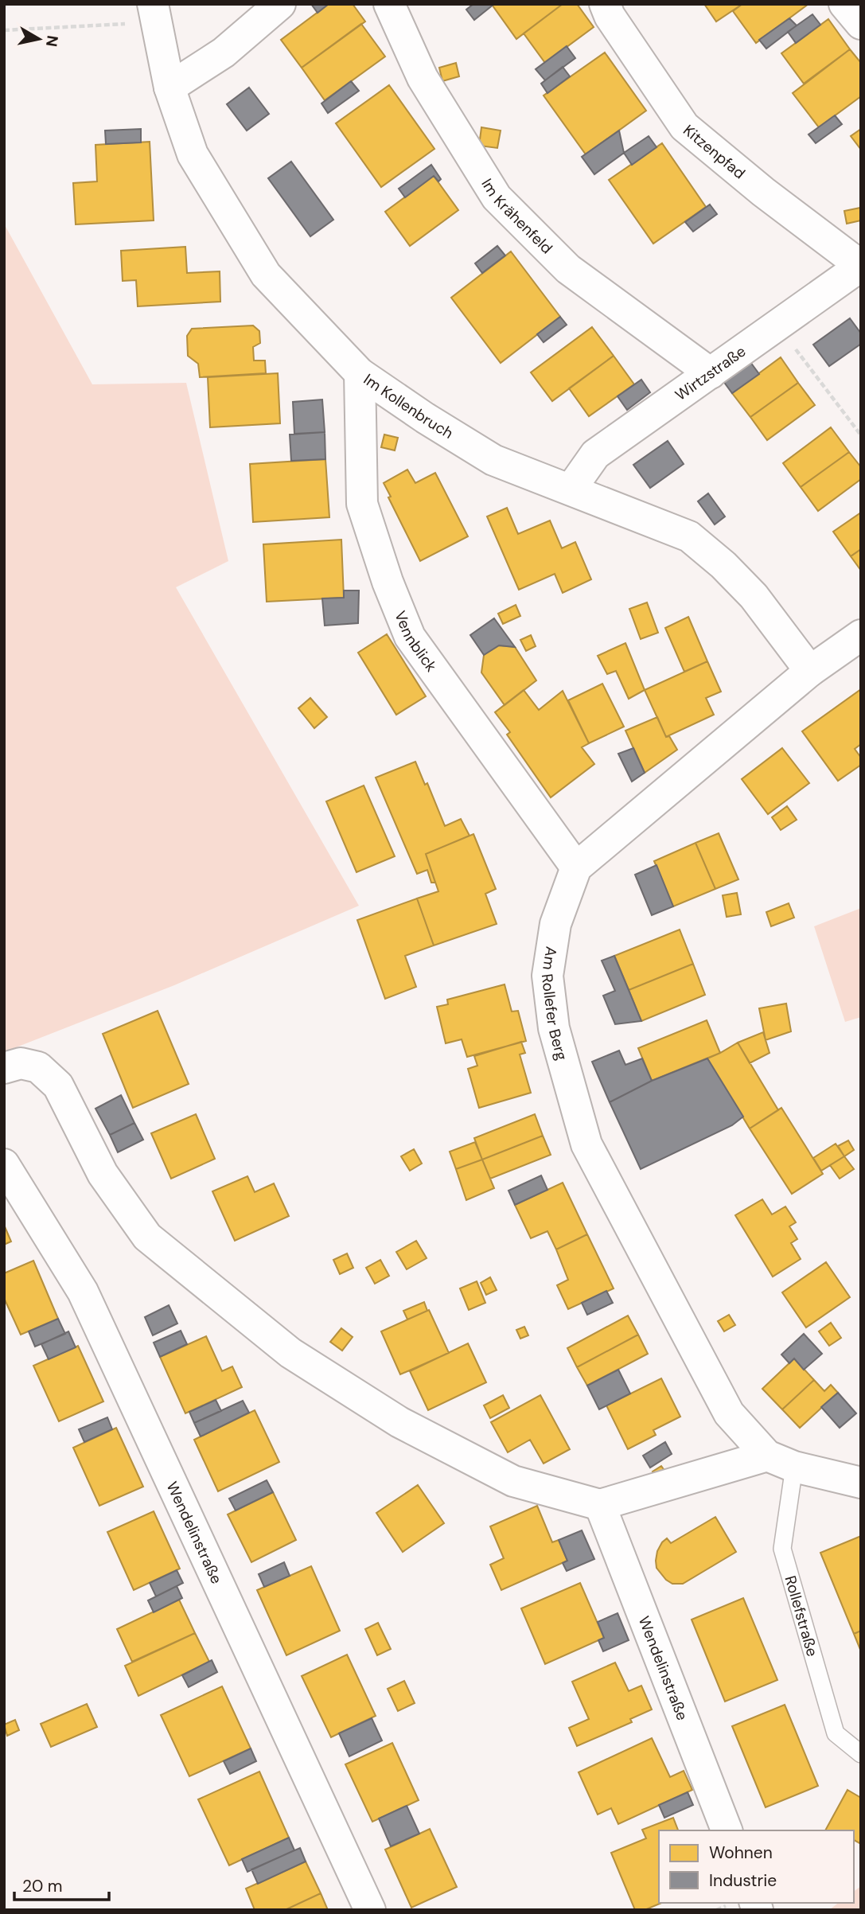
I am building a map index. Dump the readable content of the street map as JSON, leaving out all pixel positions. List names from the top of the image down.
{
  "streets": {
    "street": [
      "Kitzenpfad",
      "Im Krähenfeld",
      "Wirtzstraße",
      "Im Kollenbruch",
      "Vennblick",
      "Am Rollefer Berg",
      "Wendelinstraße"
    ],
    "lane": ["Rollefstraße"]
  },
  "crossings": [
    ["Kitzenpfad", "Wirtzstraße"],
    ["Im Krähenfeld", "Wirtzstraße"],
    ["Wirtzstraße", "Im Kollenbruch"],
    ["Im Kollenbruch", "Vennblick"],
    ["Im Kollenbruch", "Am Rollefer Berg"],
    ["Vennblick", "Am Rollefer Berg"],
    ["Am Rollefer Berg", "Rollefstraße"]
  ],
  "legend": ["Wohnen", "Industrie"],
  "scale_bar": "20 m",
  "north": "right"
}
